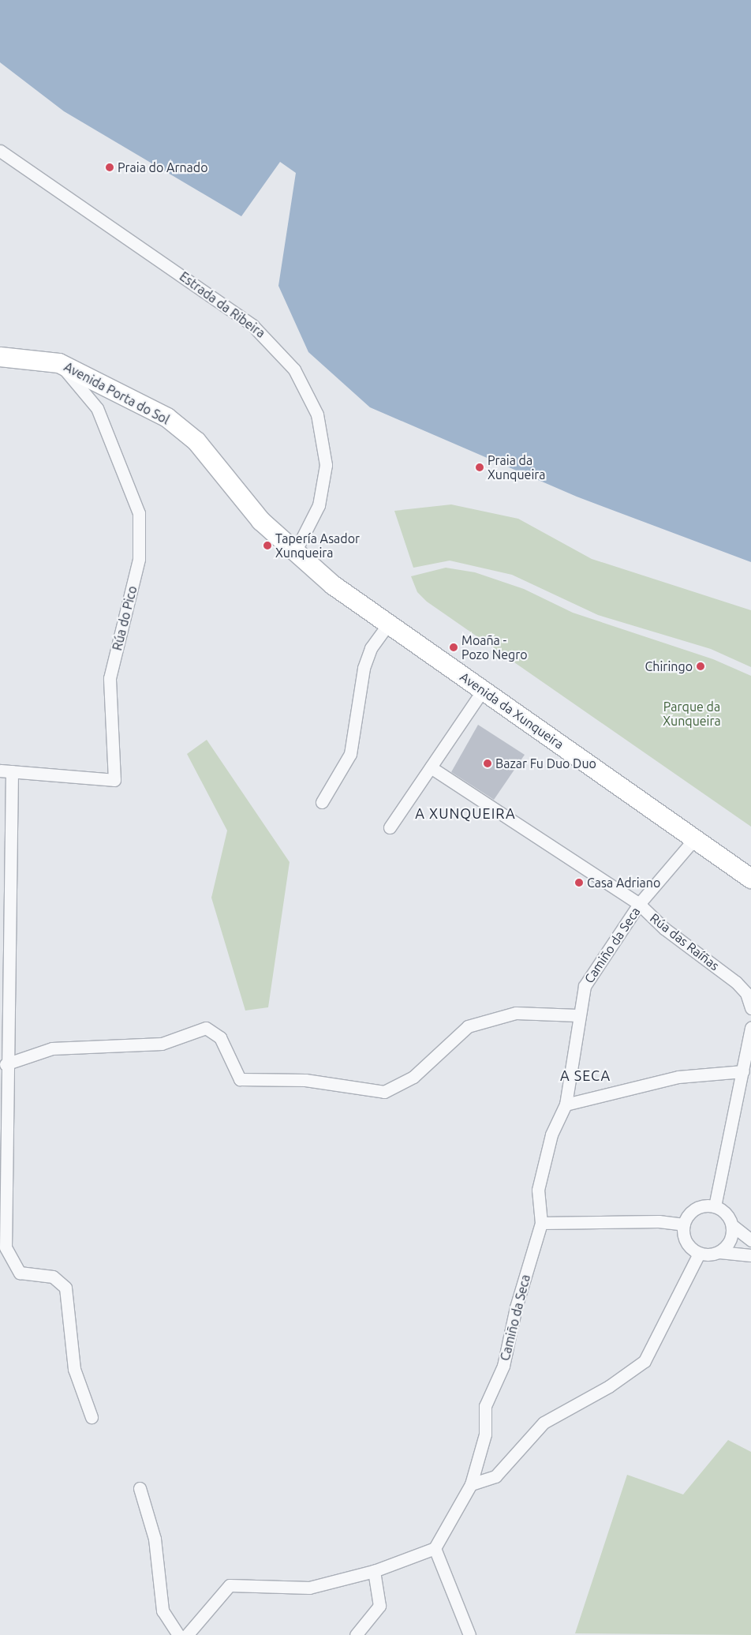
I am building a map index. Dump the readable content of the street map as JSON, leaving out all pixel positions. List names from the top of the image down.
{
  "streets": {
    "main road": ["Avenida Porta do Sol", "Avenida da Xunqueira"],
    "street": [
      "Estrada da Ribeira",
      "Rúa do Pico",
      "Rúa das Raíñas",
      "Camiño da Seca"
    ]
  },
  "crossings": [
    ["Estrada da Ribeira", "Avenida Porta do Sol"],
    ["Estrada da Ribeira", "Avenida da Xunqueira"],
    ["Avenida Porta do Sol", "Rúa do Pico"],
    ["Avenida Porta do Sol", "Avenida da Xunqueira"],
    ["Avenida da Xunqueira", "Camiño da Seca"],
    ["Rúa das Raíñas", "Camiño da Seca"]
  ],
  "districts": ["A XUNQUEIRA", "A SECA"],
  "parks": ["Parque da Xunqueira"],
  "places": [
    "Praia do Arnado",
    "Praia da Xunqueira",
    "Tapería Asador Xunqueira",
    "Moaña - Pozo Negro",
    "Chiringo",
    "Bazar Fu Duo Duo",
    "Casa Adriano"
  ]
}
